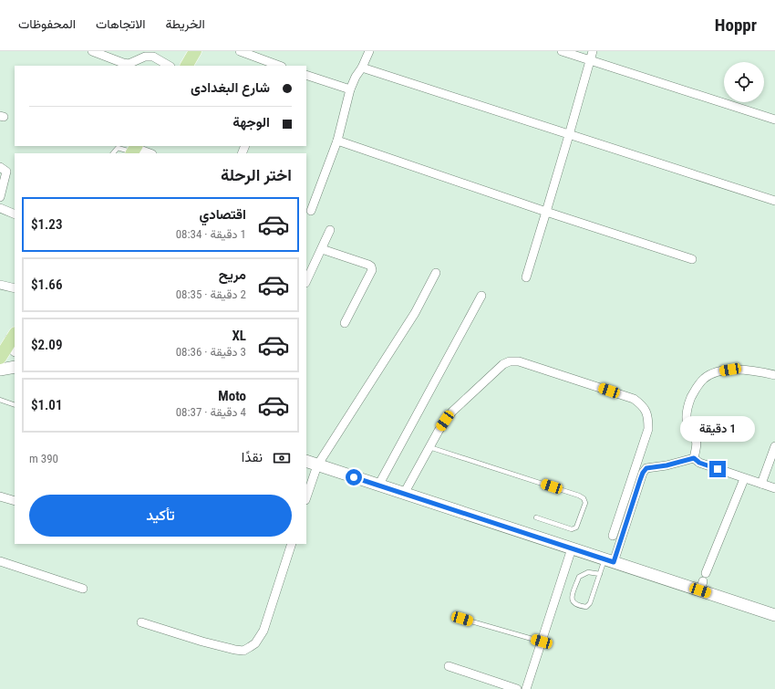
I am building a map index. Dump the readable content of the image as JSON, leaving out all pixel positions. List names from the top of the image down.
{
  "page": {
    "header": "Hoppr",
    "nav": ["الخريطة", "الاتجاهات", "المحفوظات"],
    "banner": ["شارع البغدادى", "الوجهة"],
    "heading": "اختر الرحلة",
    "list": [
      {
        "name": "اقتصادي",
        "note": "1 دقيقة · 08:34",
        "value": "$1.23"
      },
      {
        "name": "مريح",
        "note": "2 دقيقة · 08:35",
        "value": "$1.66"
      },
      {
        "name": "XL",
        "note": "3 دقيقة · 08:36",
        "value": "$2.09"
      },
      {
        "name": "Moto",
        "note": "4 دقيقة · 08:37",
        "value": "$1.01"
      }
    ],
    "bubble": "1 دقيقة",
    "pay": ["نقدًا", "390 m"],
    "buttons": "تأكيد"
  }
}
